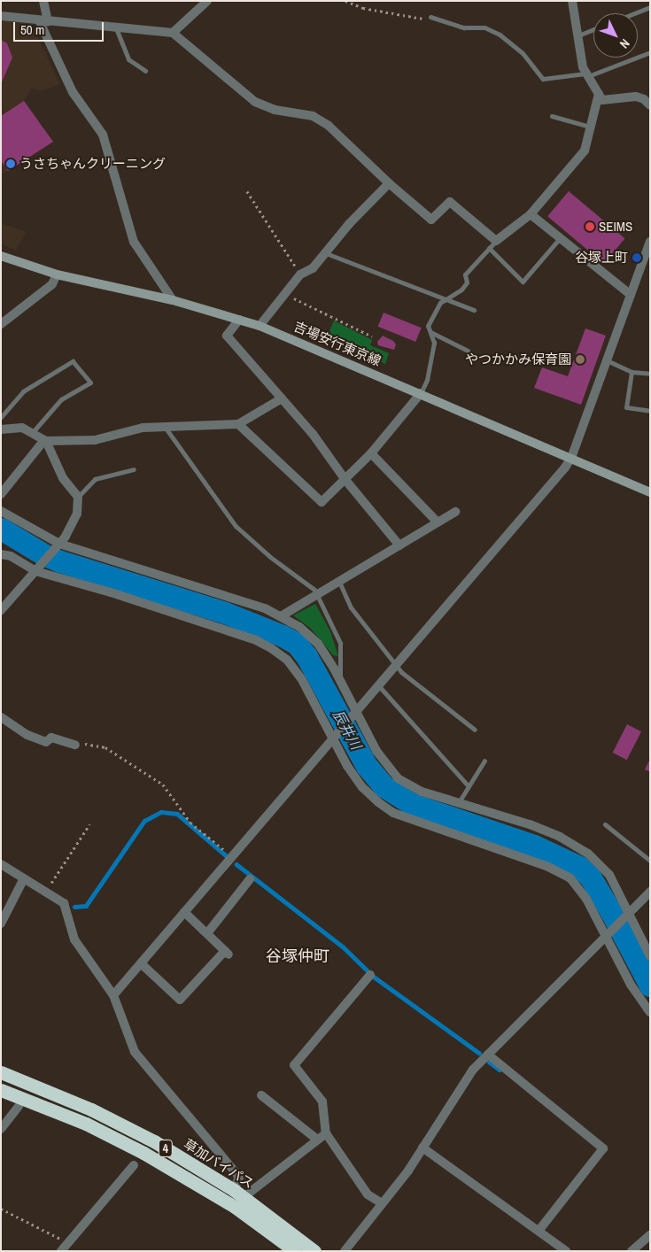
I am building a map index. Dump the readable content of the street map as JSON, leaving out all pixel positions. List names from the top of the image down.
{
  "streets": {
    "highway": ["4", "草加バイパス"],
    "main road": ["吉場安行東京線"]
  },
  "districts": ["谷塚仲町"],
  "water": ["辰井川"],
  "places": [
    "うさちゃんクリーニング",
    "SEIMS",
    "谷塚上町",
    "やつかかみ保育園"
  ],
  "scale_bar": "50 m",
  "north": "bottom right"
}
